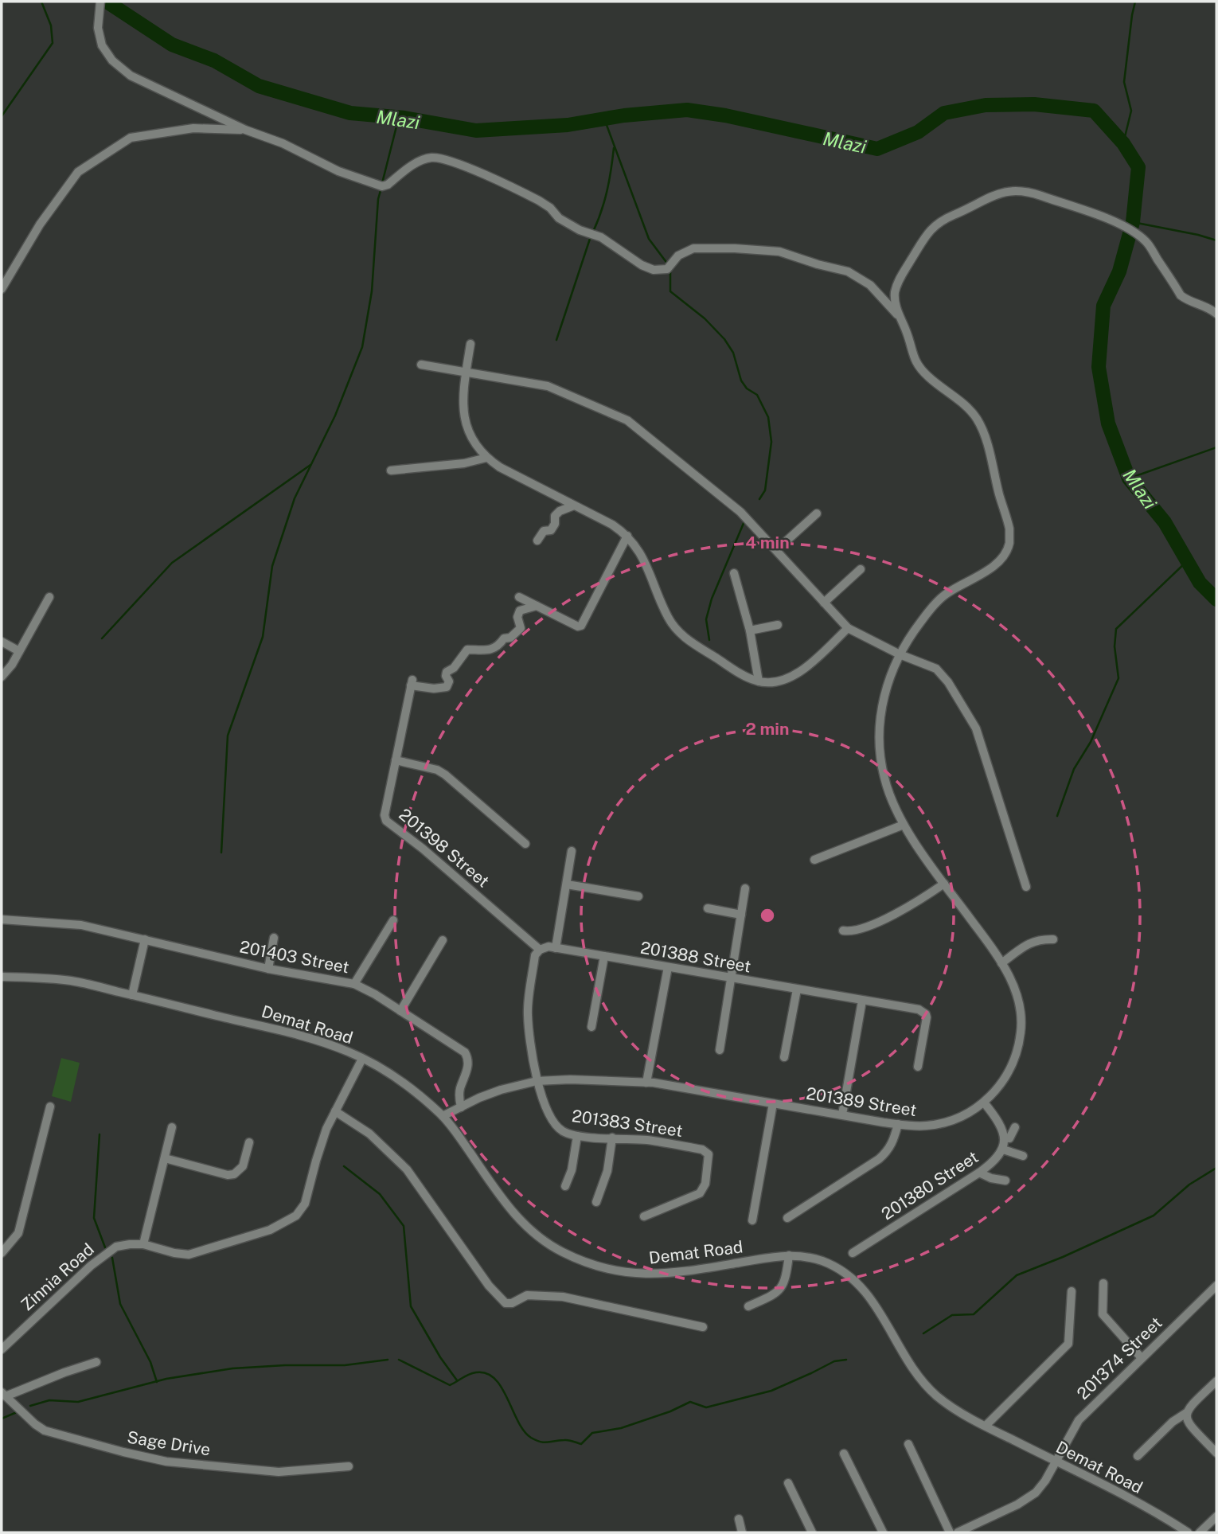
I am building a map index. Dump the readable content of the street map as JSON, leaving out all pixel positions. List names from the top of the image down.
{
  "streets": {
    "street": [
      "201398 Street",
      "201403 Street",
      "201388 Street",
      "Demat Road",
      "201389 Street",
      "201383 Street",
      "201380 Street",
      "Zinnia Road",
      "201374 Street",
      "Sage Drive"
    ]
  },
  "crossings": [
    ["201398 Street", "201388 Street"],
    ["201403 Street", "201389 Street"],
    ["Demat Road", "201389 Street"],
    ["Demat Road", "Zinnia Road"],
    ["Demat Road", "201374 Street"],
    ["201389 Street", "201383 Street"]
  ],
  "water": ["Mlazi"],
  "rings": ["4 min", "2 min"]
}
